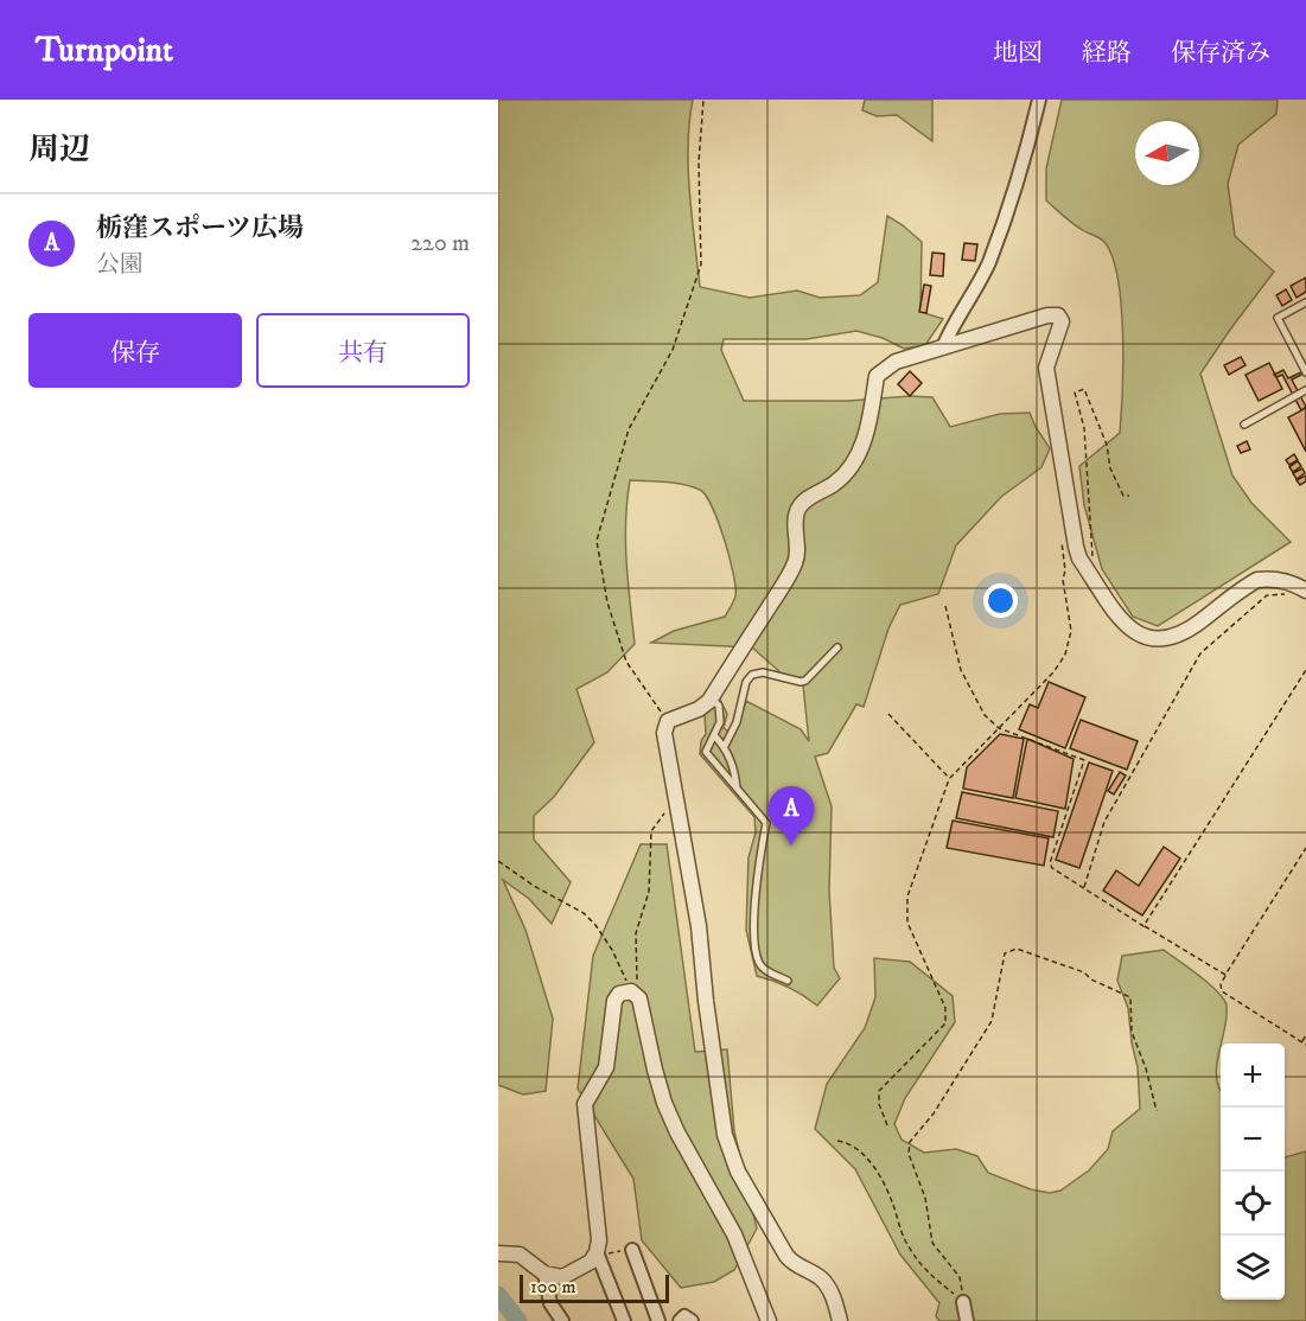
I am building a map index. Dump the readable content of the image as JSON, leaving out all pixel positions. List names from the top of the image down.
{
  "scale_bar": "100 m",
  "north": "left",
  "page": {
    "header": "Turnpoint",
    "nav": ["地図", "経路", "保存済み"],
    "heading": "周辺",
    "list": [
      {
        "mark": "A",
        "name": "栃窪スポーツ広場",
        "note": "公園",
        "value": "220 m"
      }
    ],
    "buttons": ["保存", "共有"],
    "pins": "A",
    "map_buttons": ["+", "−"],
    "scale": "100 m"
  }
}
